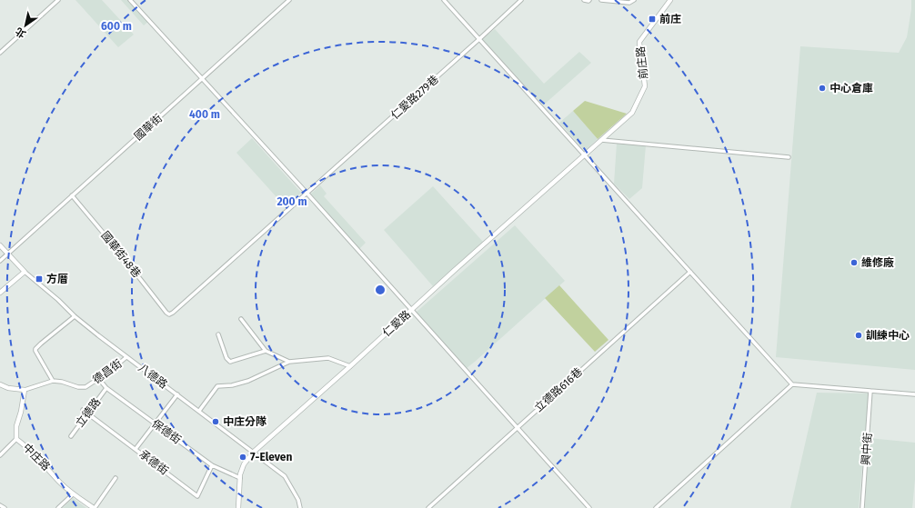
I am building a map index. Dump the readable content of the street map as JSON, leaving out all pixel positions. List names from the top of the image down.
{
  "streets": {
    "street": [
      "前庄路",
      "仁愛路279巷",
      "國華街",
      "國華街48巷",
      "仁愛路",
      "德昌街",
      "八德路",
      "立德路616巷",
      "立德路",
      "保德街",
      "興中街",
      "中庄路",
      "承德街"
    ]
  },
  "crossings": [
    ["前庄路", "仁愛路"],
    ["仁愛路279巷", "國華街48巷"],
    ["國華街", "國華街48巷"],
    ["國華街", "八德路"],
    ["仁愛路", "八德路"],
    ["仁愛路", "保德街"],
    ["德昌街", "八德路"],
    ["德昌街", "保德街"],
    ["立德路", "保德街"],
    ["立德路", "承德街"],
    ["保德街", "承德街"]
  ],
  "places": {
    "transit": ["前庄", "方厝"],
    "other": [
      "中心倉庫",
      "維修廠",
      "訓練中心",
      "中庄分隊",
      "7-Eleven"
    ]
  },
  "north": "bottom left",
  "rings": ["600 m", "400 m", "200 m"]
}
